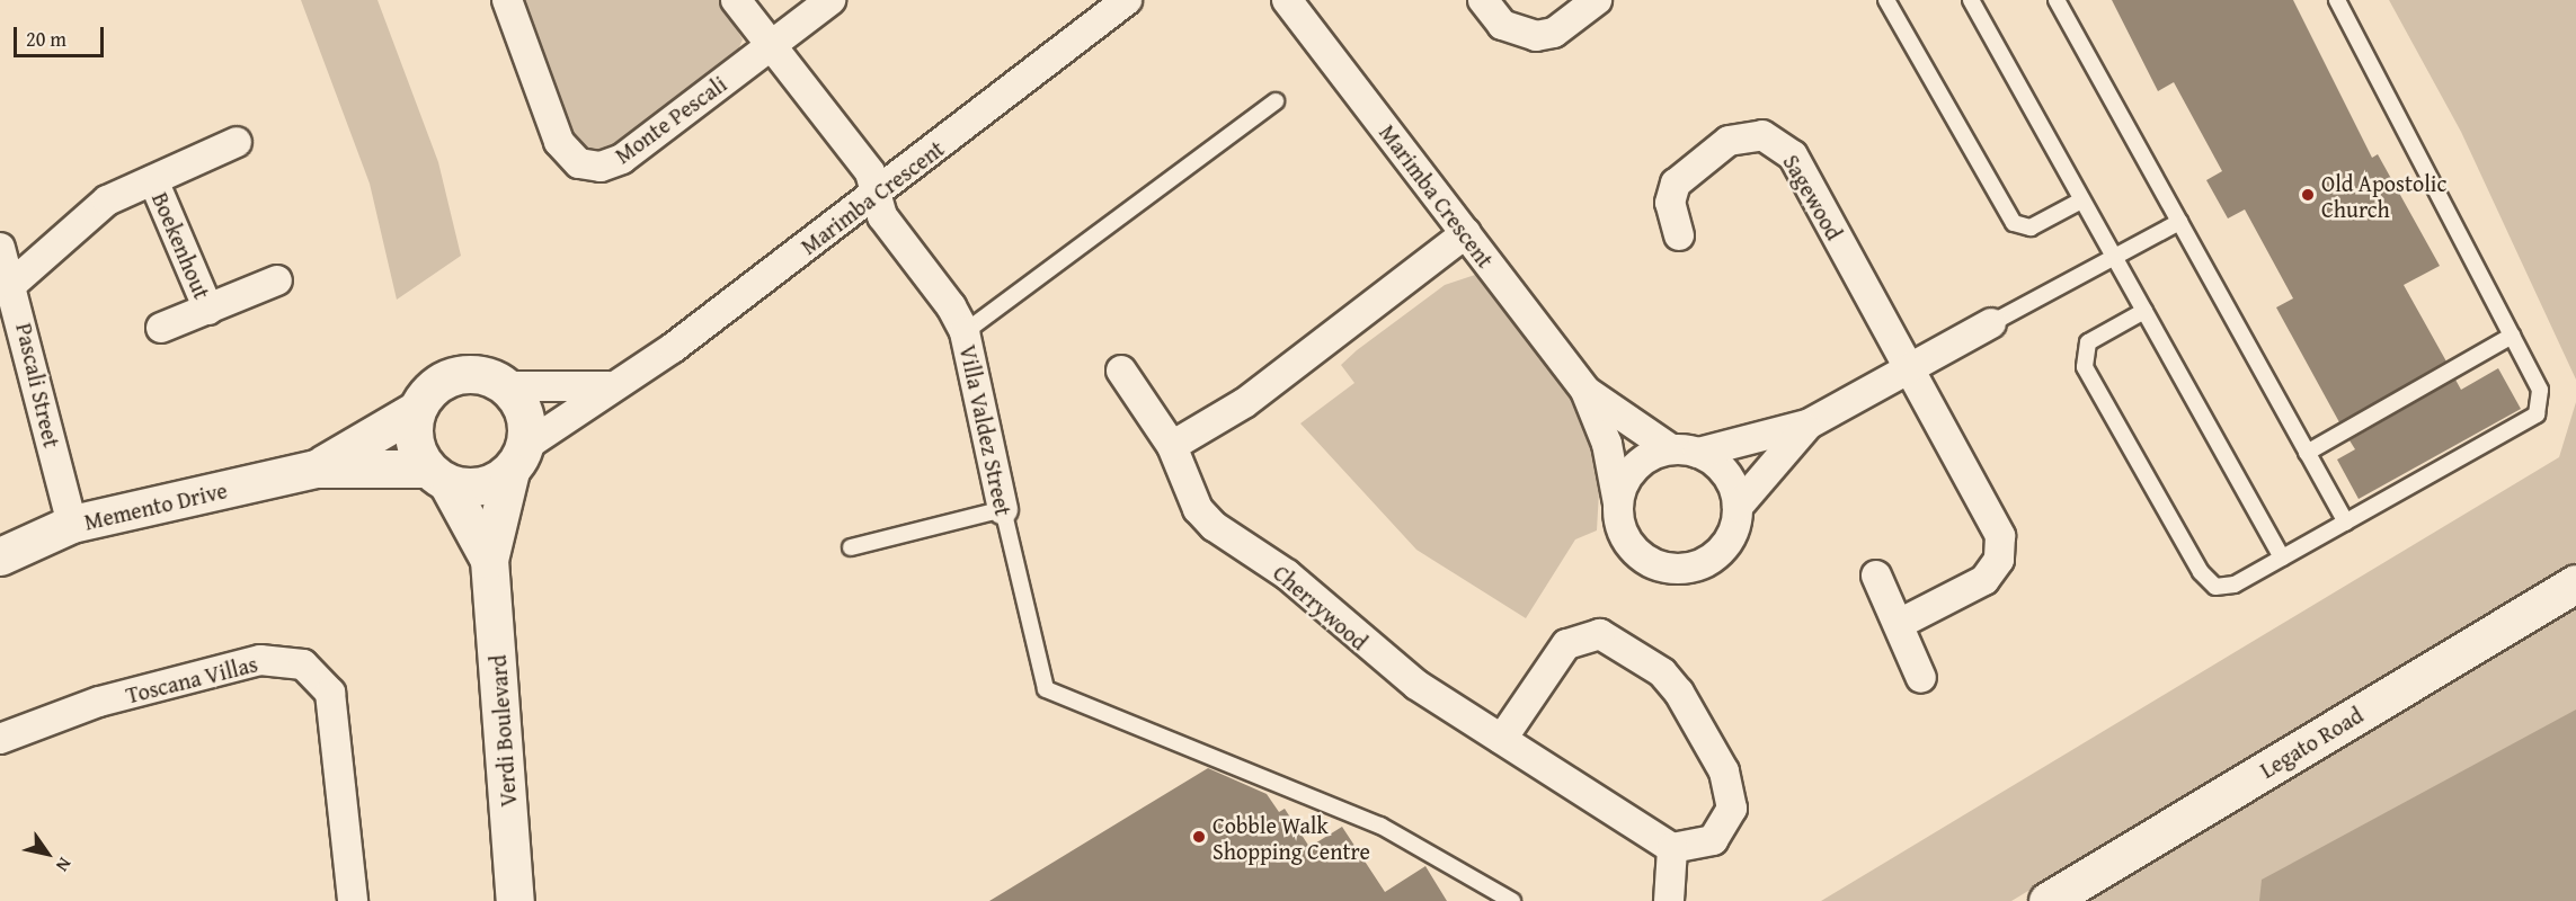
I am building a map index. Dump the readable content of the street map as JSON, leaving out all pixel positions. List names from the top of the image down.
{
  "streets": {
    "street": [
      "Monte Pescali",
      "Marimba Crescent",
      "Sagewood",
      "Boekenhout",
      "Pascali Street",
      "Villa Valdez Street",
      "Memento Drive",
      "Cherrywood",
      "Toscana Villas",
      "Verdi Boulevard",
      "Legato Road"
    ]
  },
  "crossings": [
    ["Marimba Crescent", "Villa Valdez Street"],
    ["Marimba Crescent", "Memento Drive"],
    ["Marimba Crescent", "Verdi Boulevard"],
    ["Boekenhout", "Pascali Street"],
    ["Pascali Street", "Memento Drive"],
    ["Memento Drive", "Verdi Boulevard"]
  ],
  "places": ["Old Apostolic Church", "Cobble Walk Shopping Centre"],
  "scale_bar": "20 m",
  "north": "bottom right"
}
